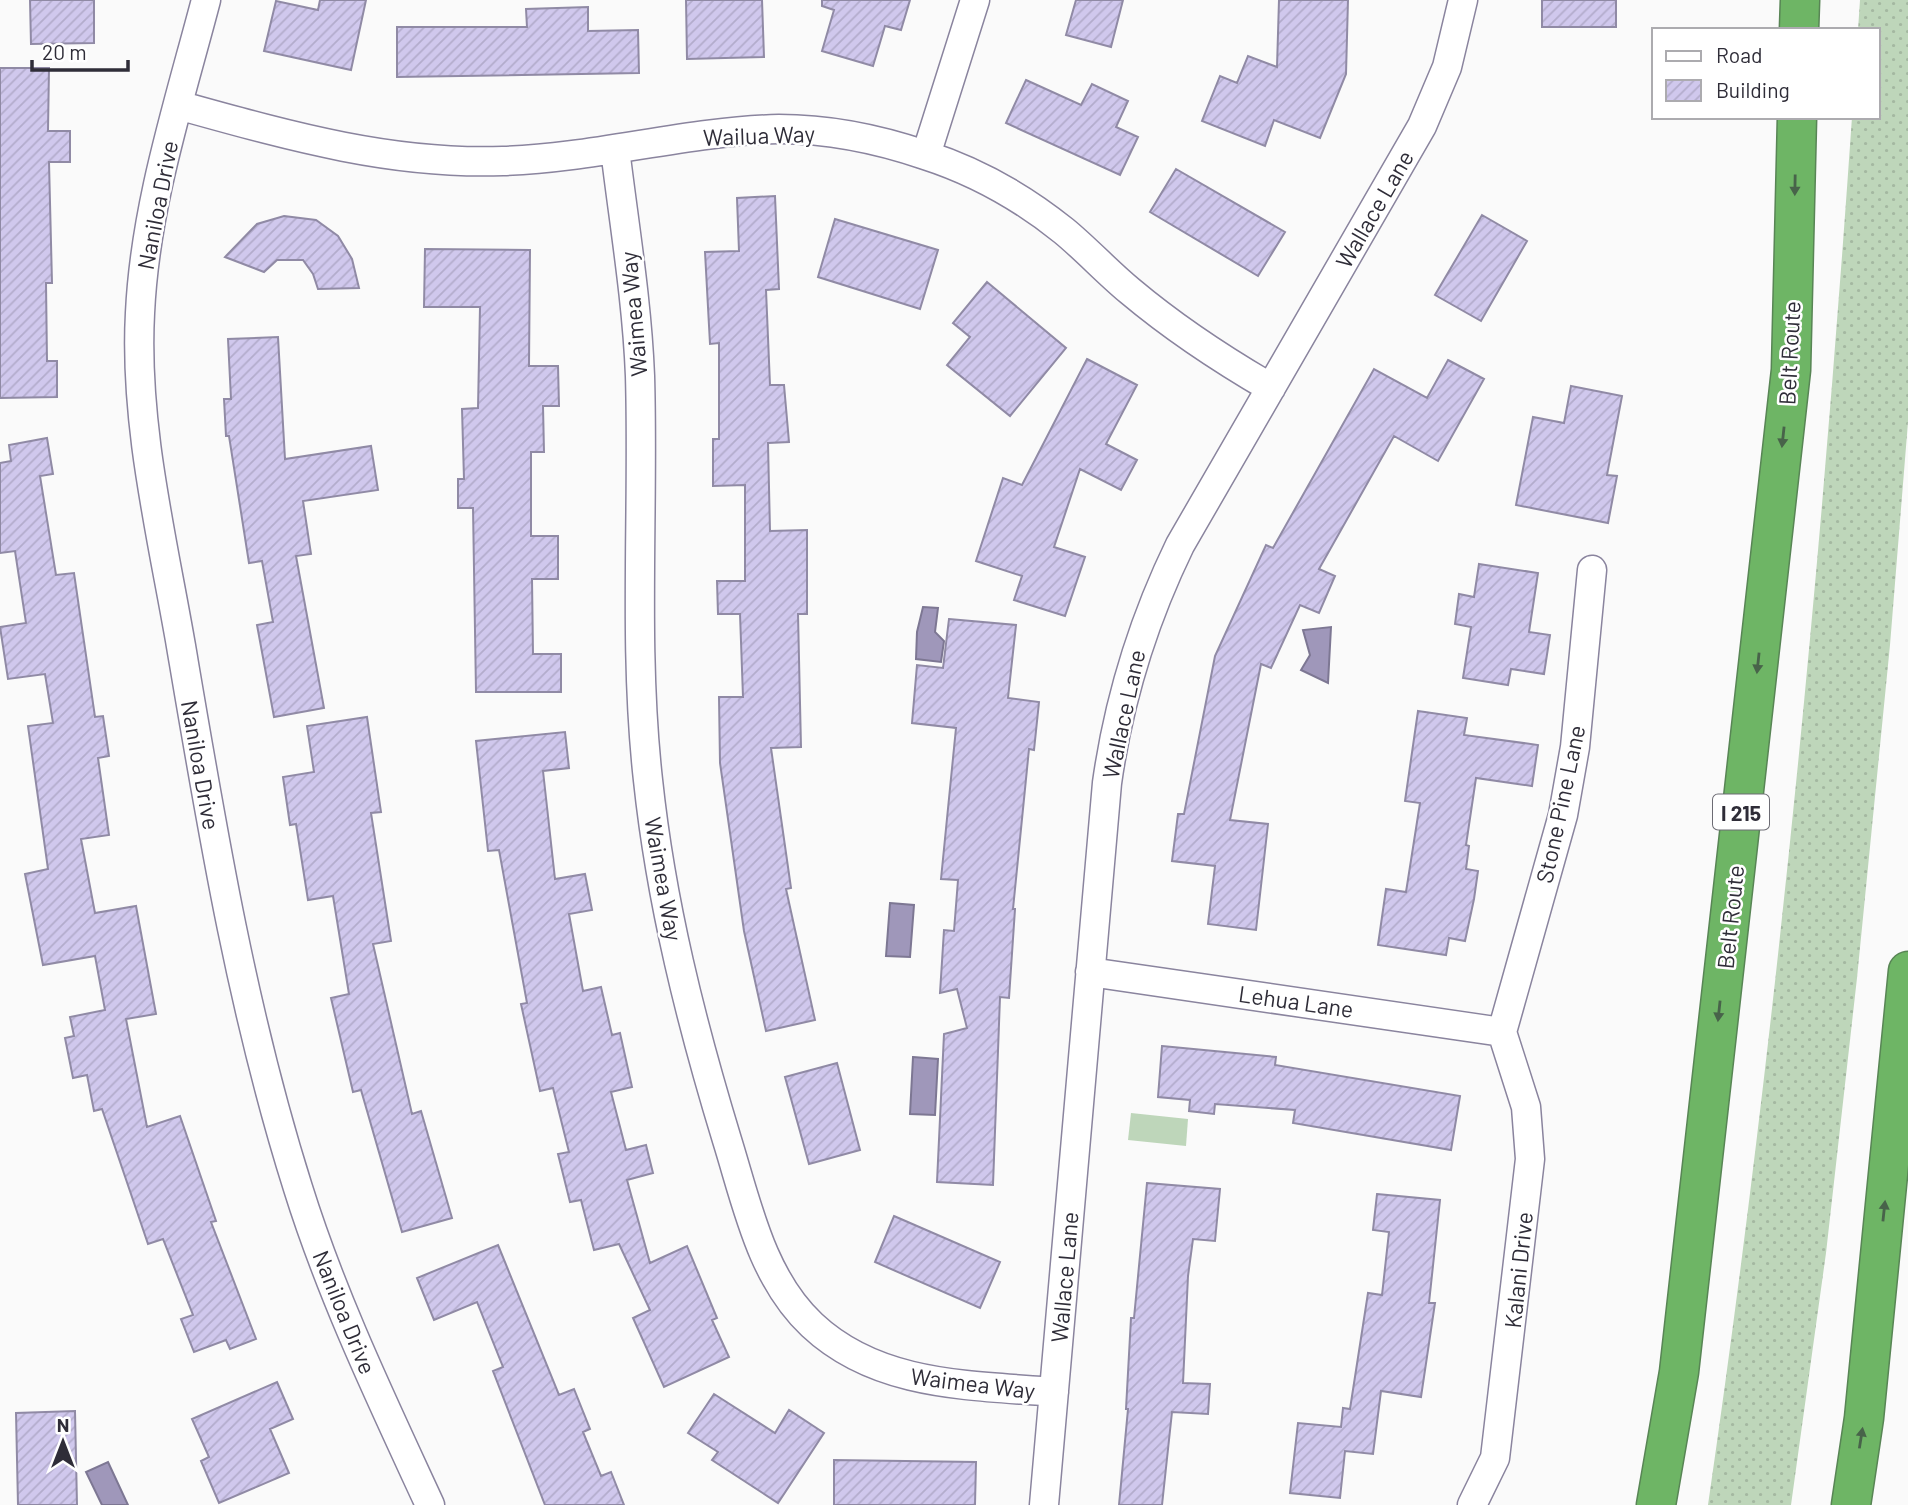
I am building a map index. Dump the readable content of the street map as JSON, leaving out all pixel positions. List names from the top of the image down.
{
  "streets": {
    "highway": ["Belt Route", "I 215"],
    "street": [
      "Wailua Way",
      "Naniloa Drive",
      "Wallace Lane",
      "Waimea Way",
      "Stone Pine Lane",
      "Lehua Lane",
      "Kalani Drive"
    ]
  },
  "crossings": [
    ["Wailua Way", "Naniloa Drive"],
    ["Wailua Way", "Wallace Lane"],
    ["Wailua Way", "Waimea Way"],
    ["Wallace Lane", "Waimea Way"],
    ["Wallace Lane", "Lehua Lane"],
    ["Stone Pine Lane", "Lehua Lane"],
    ["Stone Pine Lane", "Kalani Drive"],
    ["Lehua Lane", "Kalani Drive"]
  ],
  "legend": ["Road", "Building"],
  "scale_bar": "20 m",
  "north": "top"
}
